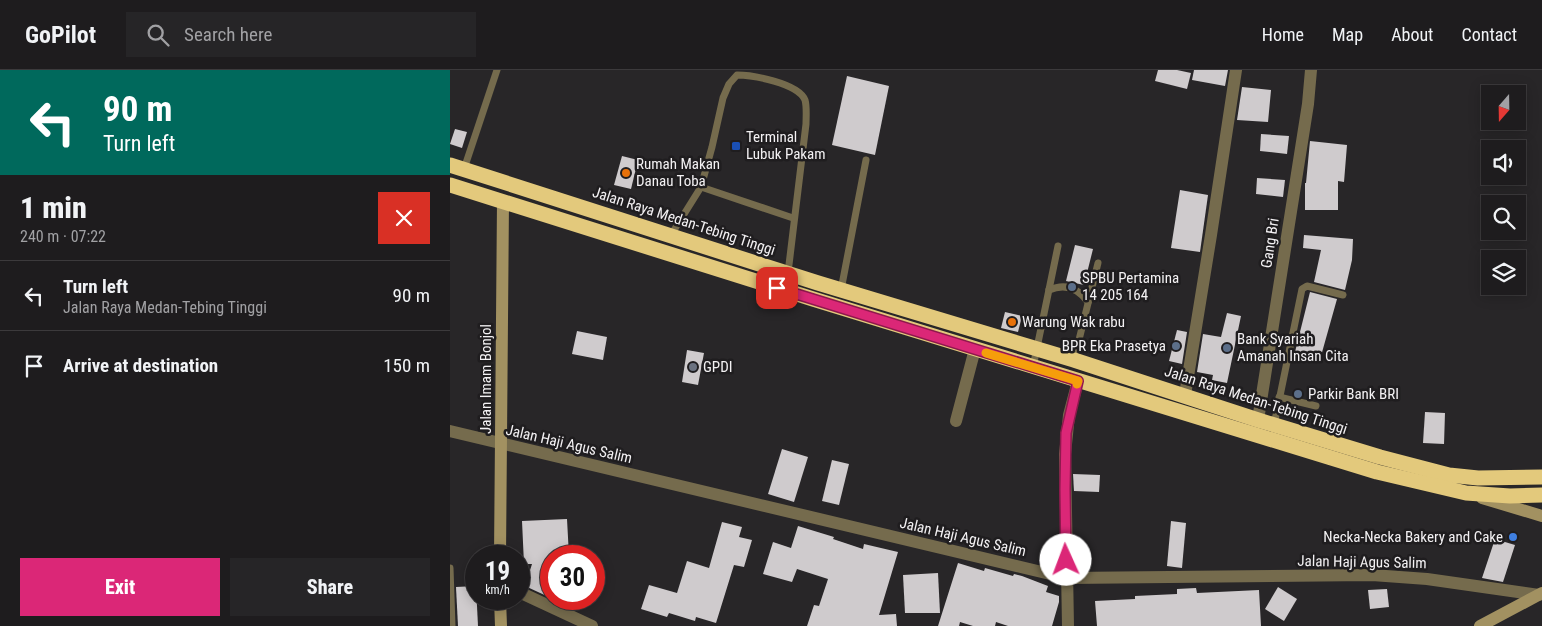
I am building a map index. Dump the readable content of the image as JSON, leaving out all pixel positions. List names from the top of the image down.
{
  "streets": {
    "highway": ["Jalan Raya Medan-Tebing Tinggi"],
    "street": ["Gang Bri", "Jalan Imam Bonjol", "Jalan Haji Agus Salim"]
  },
  "crossings": [
    ["Jalan Raya Medan-Tebing Tinggi", "Gang Bri"],
    ["Jalan Imam Bonjol", "Jalan Haji Agus Salim"]
  ],
  "places": {
    "transit": ["Terminal Lubuk Pakam"],
    "other": [
      "Rumah Makan Danau Toba",
      "SPBU Pertamina 14 205 164",
      "Warung Wak rabu",
      "BPR Eka Prasetya",
      "Bank Syariah Amanah Insan Cita",
      "GPDI",
      "Parkir Bank BRI",
      "Necka-Necka Bakery and Cake"
    ]
  },
  "north": "bottom",
  "page": {
    "header": "GoPilot",
    "search": "Search here",
    "nav": [
      "Home",
      "Map",
      "About",
      "Contact"
    ],
    "turn": ["90 m", "Turn left"],
    "heading": ["1 min", "240 m · 07:22"],
    "list": [
      {
        "name": "Turn left",
        "note": "Jalan Raya Medan-Tebing Tinggi",
        "value": "90 m"
      },
      {
        "name": "Arrive at destination",
        "value": "150 m"
      }
    ],
    "speed": "19 km/h",
    "limit": "30",
    "buttons": ["Exit", "Share"]
  }
}
